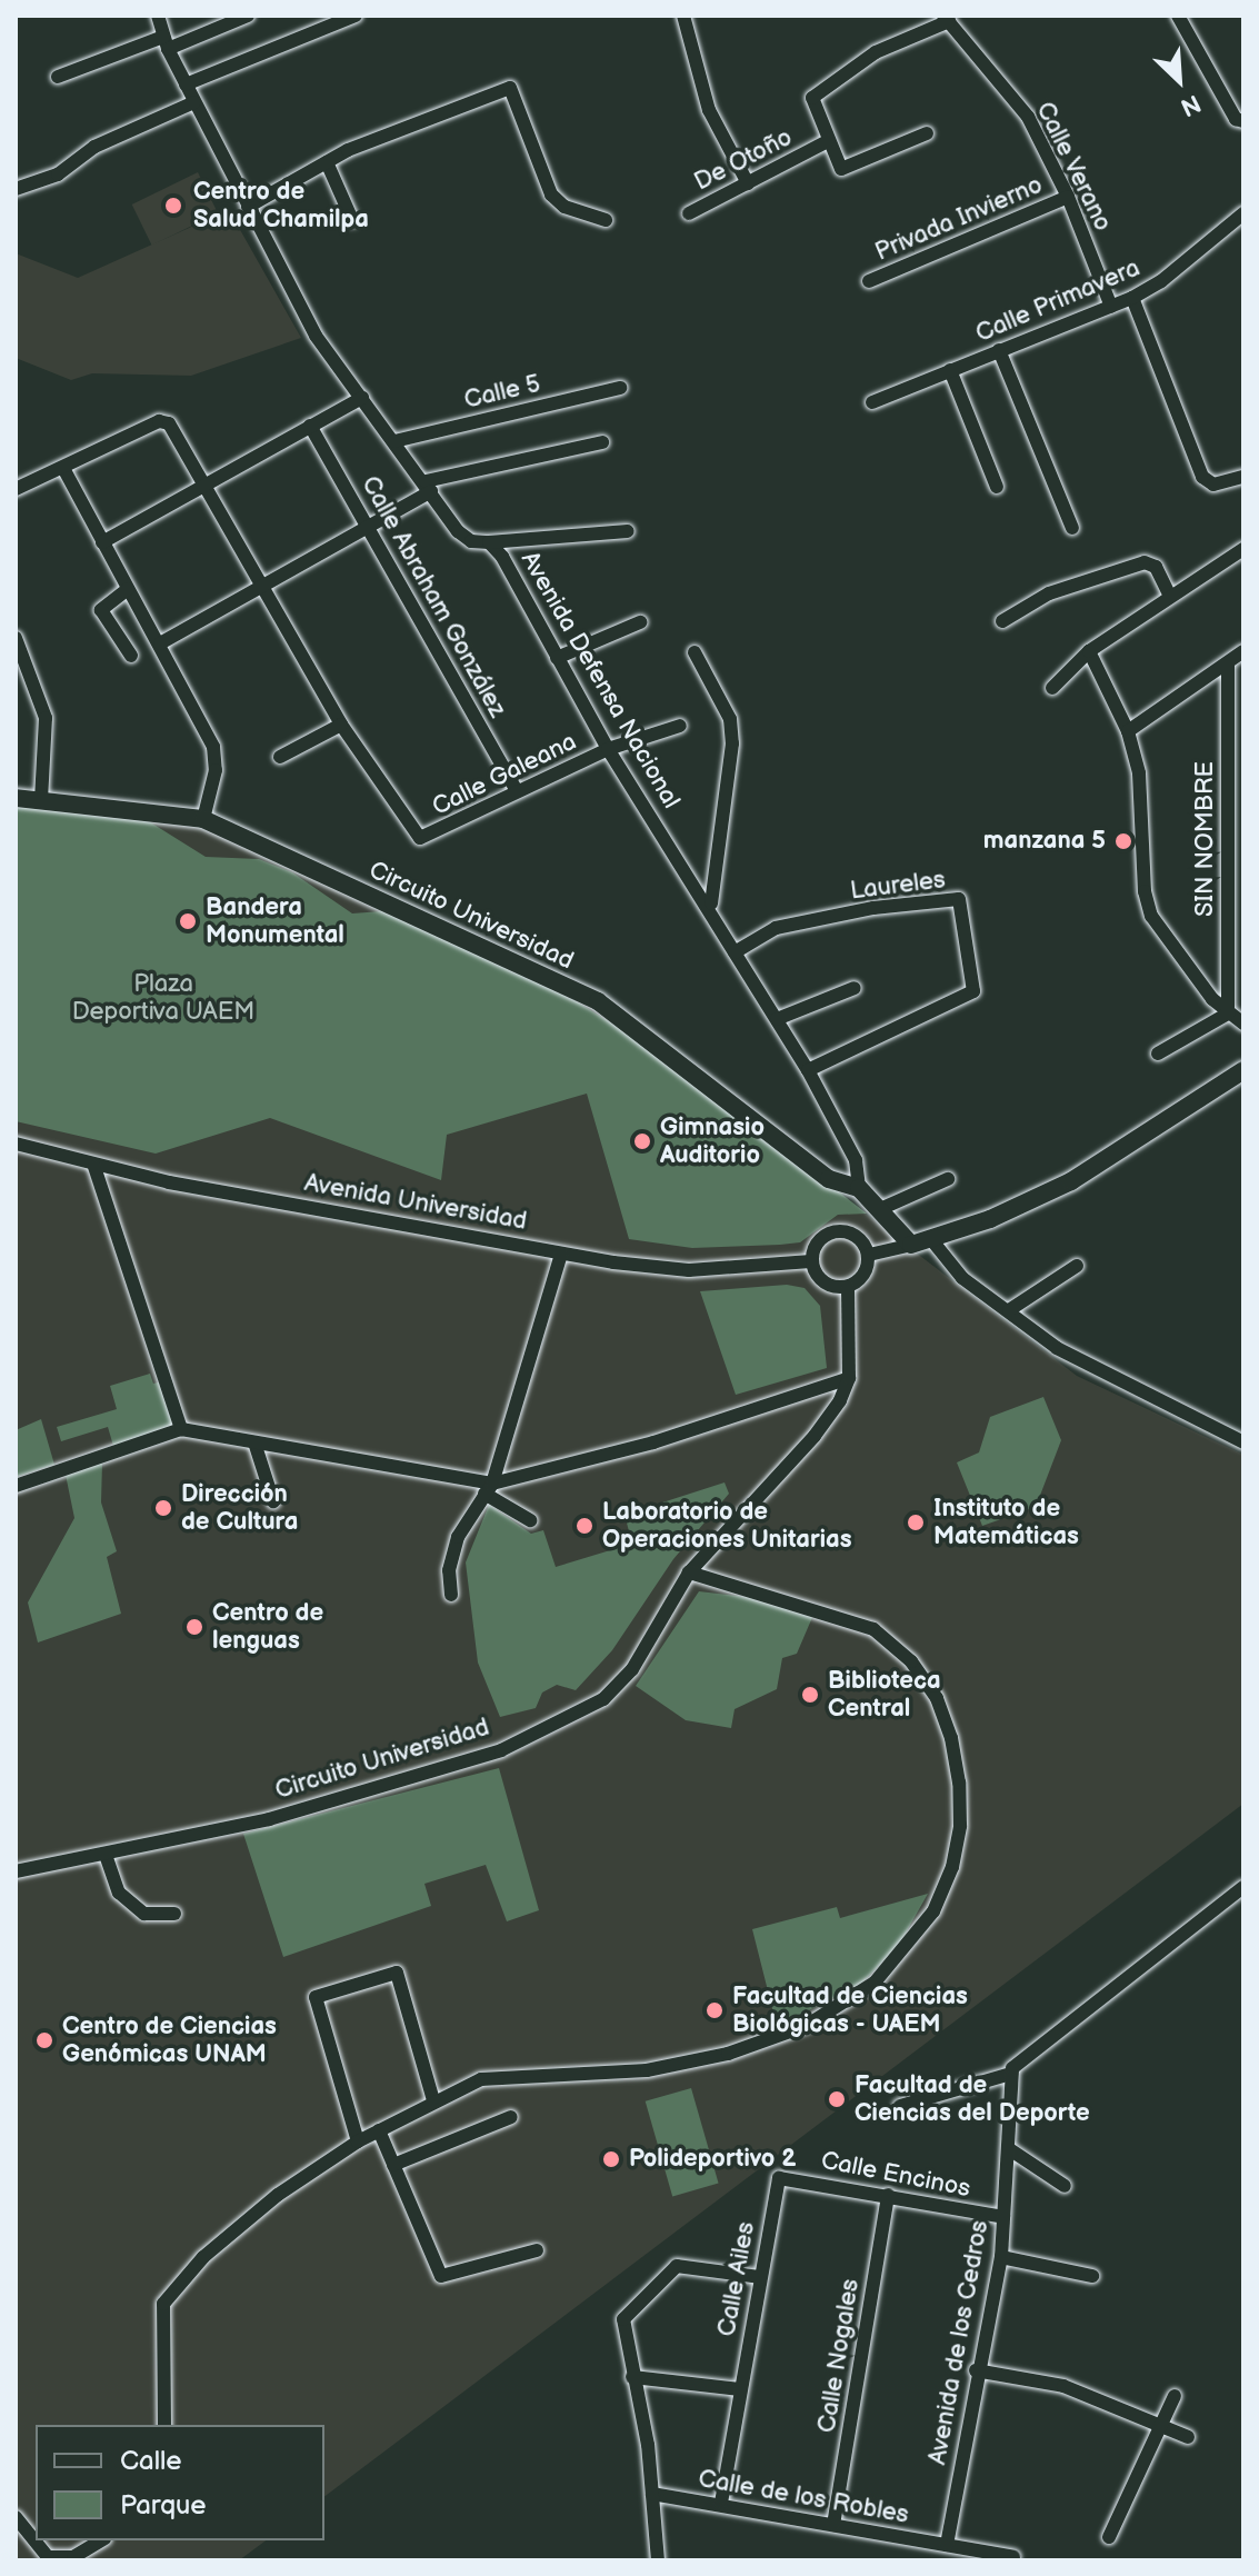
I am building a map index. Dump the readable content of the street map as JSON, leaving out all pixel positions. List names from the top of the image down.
{
  "streets": {
    "street": [
      "De Otoño",
      "Calle Verano",
      "Privada Invierno",
      "Calle Primavera",
      "Calle 5",
      "Calle Abraham González",
      "Avenida Defensa Nacional",
      "Calle Galeana",
      "SIN NOMBRE",
      "Laureles",
      "Circuito Universidad",
      "Avenida Universidad",
      "Calle Encinos",
      "Calle Ailes",
      "Avenida de los Cedros",
      "Calle Nogales",
      "Calle de los Robles"
    ]
  },
  "crossings": [
    ["De Otoño", "Calle Verano"],
    ["Calle Verano", "Privada Invierno"],
    ["Calle Verano", "Calle Primavera"],
    ["Calle 5", "Avenida Defensa Nacional"],
    ["Calle Abraham González", "Calle Galeana"],
    ["Avenida Defensa Nacional", "Calle Galeana"],
    ["Avenida Defensa Nacional", "Laureles"],
    ["Avenida Defensa Nacional", "Circuito Universidad"],
    ["Calle Encinos", "Calle Ailes"],
    ["Calle Encinos", "Avenida de los Cedros"],
    ["Calle Encinos", "Calle Nogales"],
    ["Calle Ailes", "Calle de los Robles"],
    ["Avenida de los Cedros", "Calle de los Robles"],
    ["Calle Nogales", "Calle de los Robles"]
  ],
  "parks": ["Plaza Deportiva UAEM"],
  "places": [
    "Centro de Salud Chamilpa",
    "manzana 5",
    "Bandera Monumental",
    "Gimnasio Auditorio",
    "Dirección de Cultura",
    "Instituto de Matemáticas",
    "Laboratorio de Operaciones Unitarias",
    "Centro de lenguas",
    "Biblioteca Central",
    "Facultad de Ciencias Biológicas - UAEM",
    "Centro de Ciencias Genómicas UNAM",
    "Facultad de Ciencias del Deporte",
    "Polideportivo 2"
  ],
  "legend": ["Calle", "Parque"],
  "north": "bottom right"
}
